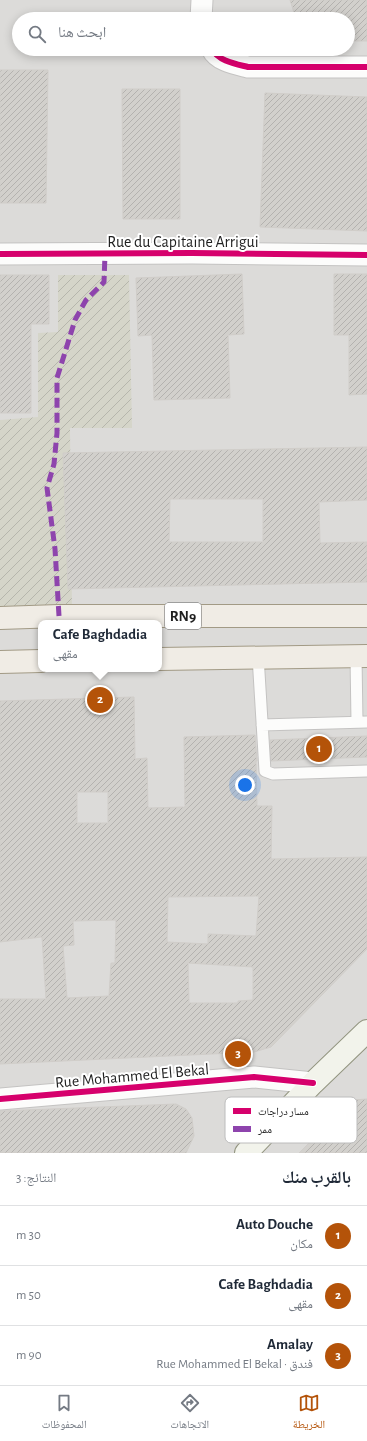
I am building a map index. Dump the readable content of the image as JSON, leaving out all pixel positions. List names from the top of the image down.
{
  "streets": {
    "main road": ["RN9"],
    "street": ["Rue du Capitaine Arrigui", "Rue Mohammed El Bekal"]
  },
  "legend": ["مسار دراجات", "ممر"],
  "page": {
    "search": "ابحث هنا",
    "popup": ["Cafe Baghdadia", "مقهى"],
    "pins": ["2", "1", "3"],
    "heading": ["بالقرب منك", "النتائج: 3"],
    "list": [
      {
        "mark": "1",
        "name": "Auto Douche",
        "note": "مكان",
        "value": "30 m"
      },
      {
        "mark": "2",
        "name": "Cafe Baghdadia",
        "note": "مقهى",
        "value": "50 m"
      },
      {
        "mark": "3",
        "name": "Amalay",
        "note": "فندق · Rue Mohammed El Bekal",
        "value": "90 m"
      }
    ],
    "nav": ["الخريطة", "الاتجاهات", "المحفوظات"]
  }
}
